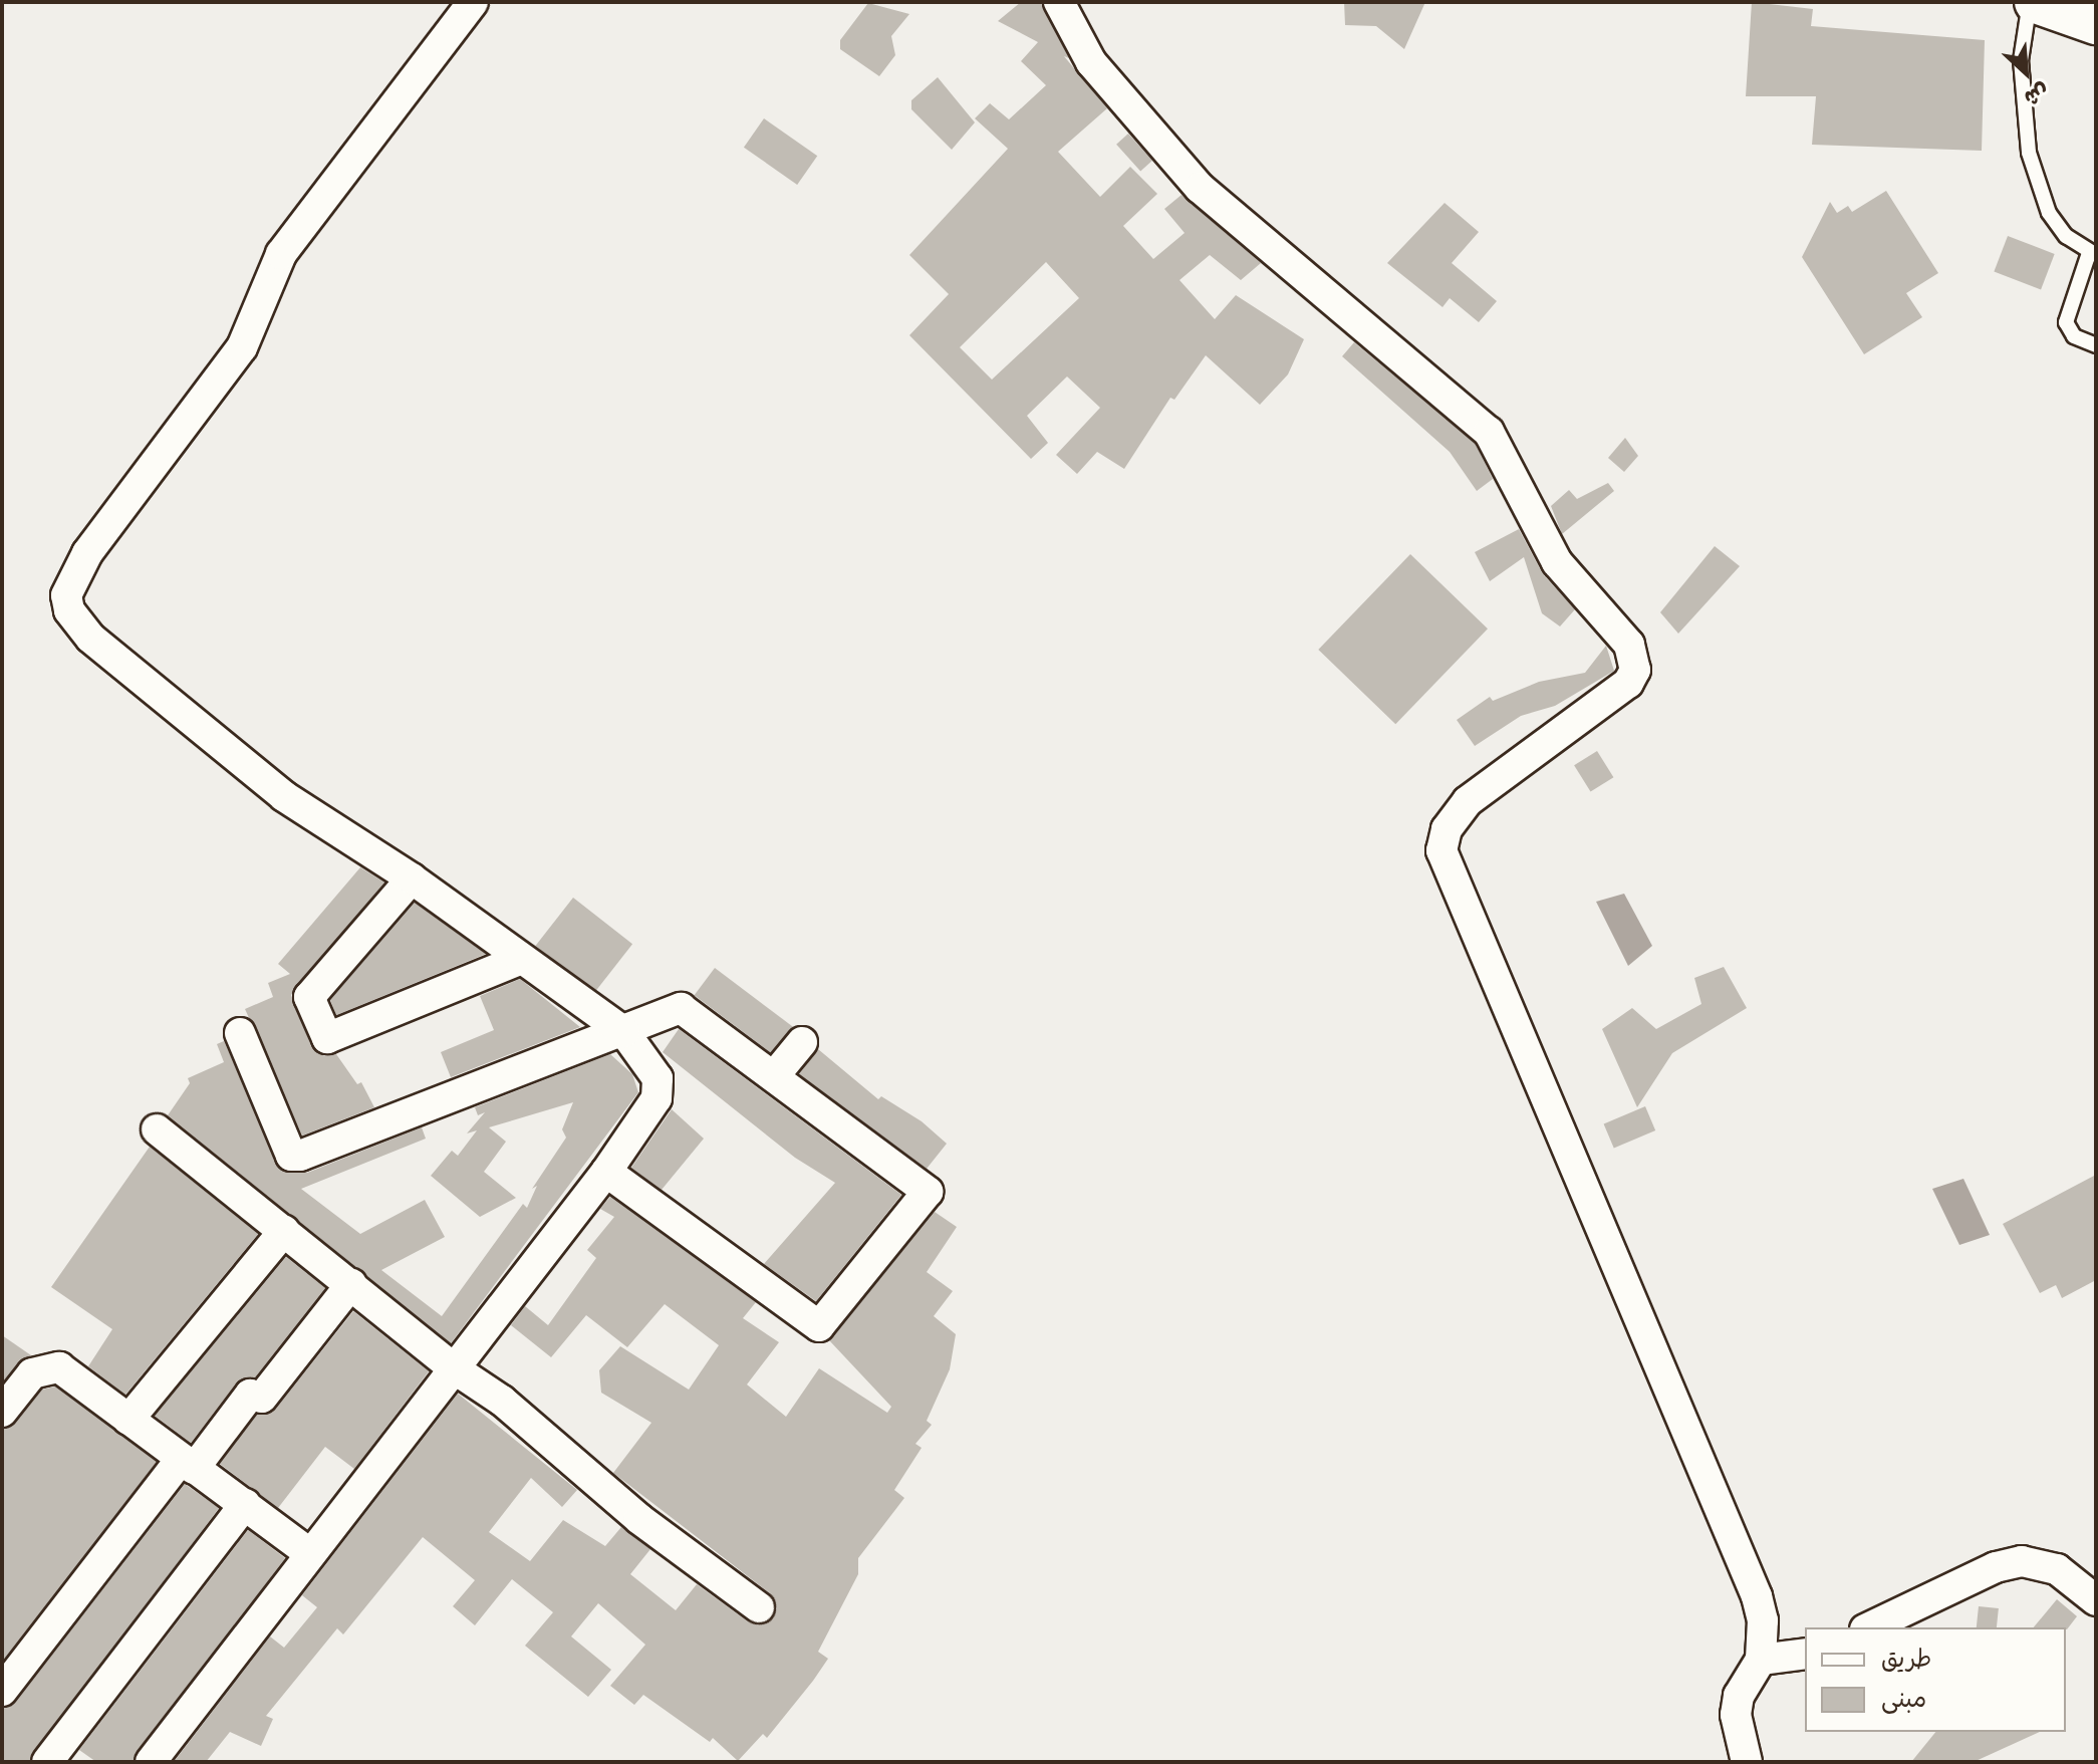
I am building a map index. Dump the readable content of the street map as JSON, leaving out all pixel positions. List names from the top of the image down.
{
  "legend": ["طريق", "مبنى"],
  "north": "bottom right"
}
